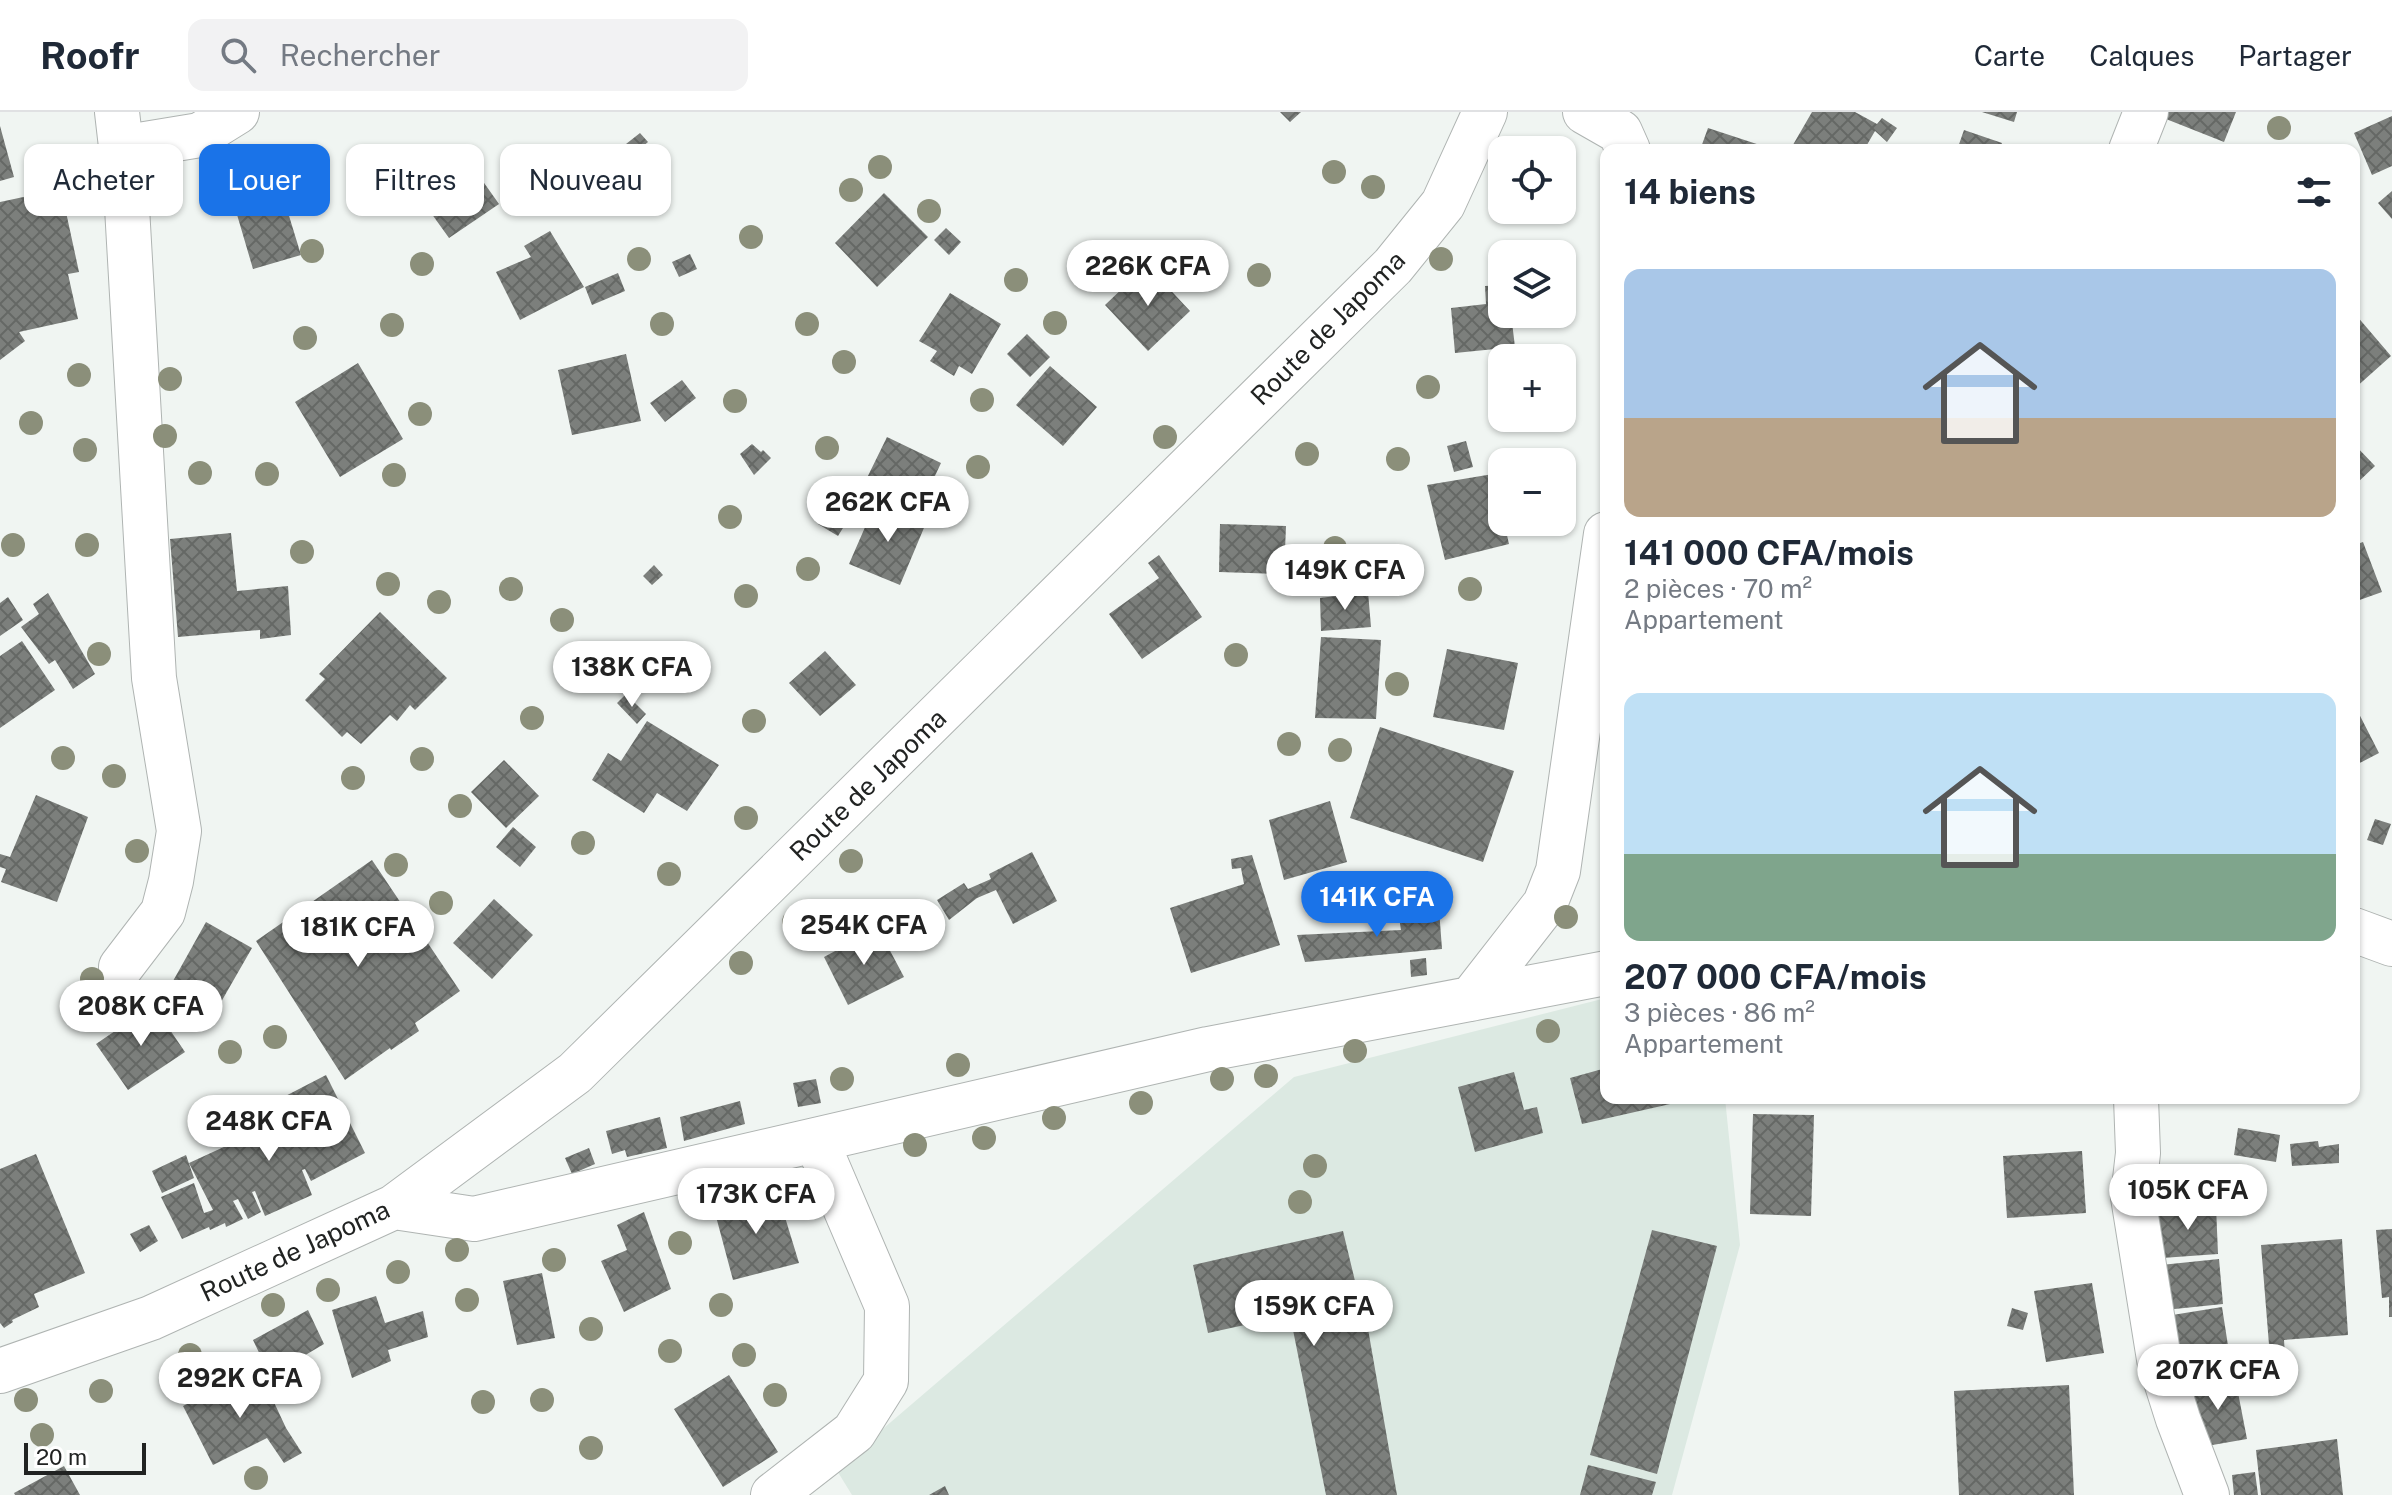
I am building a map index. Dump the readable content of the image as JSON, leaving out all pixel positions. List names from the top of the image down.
{
  "streets": {
    "street": ["Route de Japoma"]
  },
  "scale_bar": "20 m",
  "page": {
    "header": "Roofr",
    "search": "Rechercher",
    "nav": ["Carte", "Calques", "Partager"],
    "map_buttons": ["+", "−"],
    "chip": [
      "Acheter",
      "Louer",
      "Filtres",
      "Nouveau"
    ],
    "heading": "14 biens",
    "price": [
      "226K CFA",
      "262K CFA",
      "149K CFA",
      "138K CFA",
      "141K CFA",
      "254K CFA",
      "181K CFA",
      "208K CFA",
      "248K CFA",
      "105K CFA",
      "173K CFA",
      "159K CFA",
      "207K CFA",
      "292K CFA"
    ],
    "list": [
      {
        "name": "141 000 CFA/mois",
        "note": "2 pièces · 70 m² · Appartement"
      },
      {
        "name": "207 000 CFA/mois",
        "note": "3 pièces · 86 m² · Appartement"
      }
    ],
    "scale": "20 m"
  }
}
